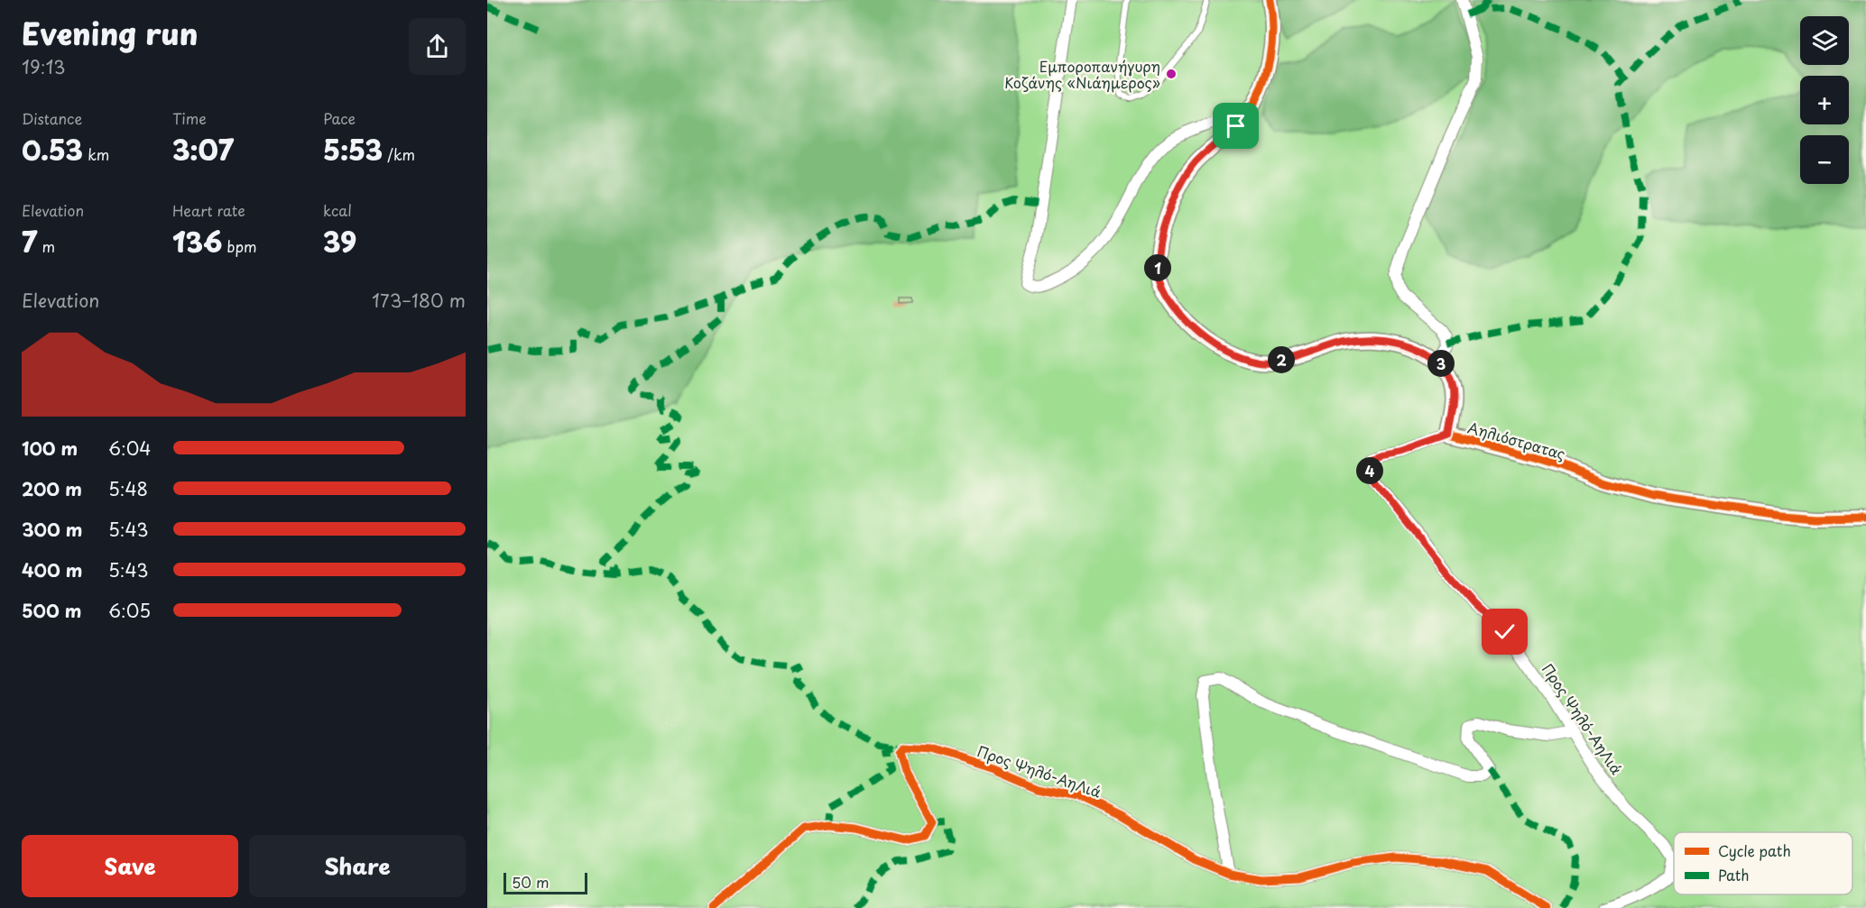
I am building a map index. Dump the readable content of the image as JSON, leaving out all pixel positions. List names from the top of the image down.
{
  "streets": {
    "street": ["Αηλιόστρατας", "Προς Ψηλό-ΑηΛιά"]
  },
  "crossings": [
    ["Αηλιόστρατας", "Προς Ψηλό-ΑηΛιά"]
  ],
  "places": ["Εμποροπανήγυρη Κοζάνης «Νιάημερος»"],
  "legend": ["Cycle path", "Path"],
  "scale_bar": "50 m",
  "page": {
    "heading": ["Evening run", "19:13"],
    "map_buttons": ["+", "−"],
    "stats": [
      ["Distance", "0.53 km"],
      ["Time", "3:07"],
      ["Pace", "5:53 /km"],
      ["Elevation", "7 m"],
      ["Heart rate", "136 bpm"],
      ["kcal", "39"]
    ],
    "pins": [
      "1",
      "2",
      "3",
      "4"
    ],
    "chart": ["Elevation", "173–180 m"],
    "list": [
      {
        "name": "100 m",
        "note": "6:04"
      },
      {
        "name": "200 m",
        "note": "5:48"
      },
      {
        "name": "300 m",
        "note": "5:43"
      },
      {
        "name": "400 m",
        "note": "5:43"
      },
      {
        "name": "500 m",
        "note": "6:05"
      }
    ],
    "buttons": ["Save", "Share"],
    "scale": "50 m"
  }
}
